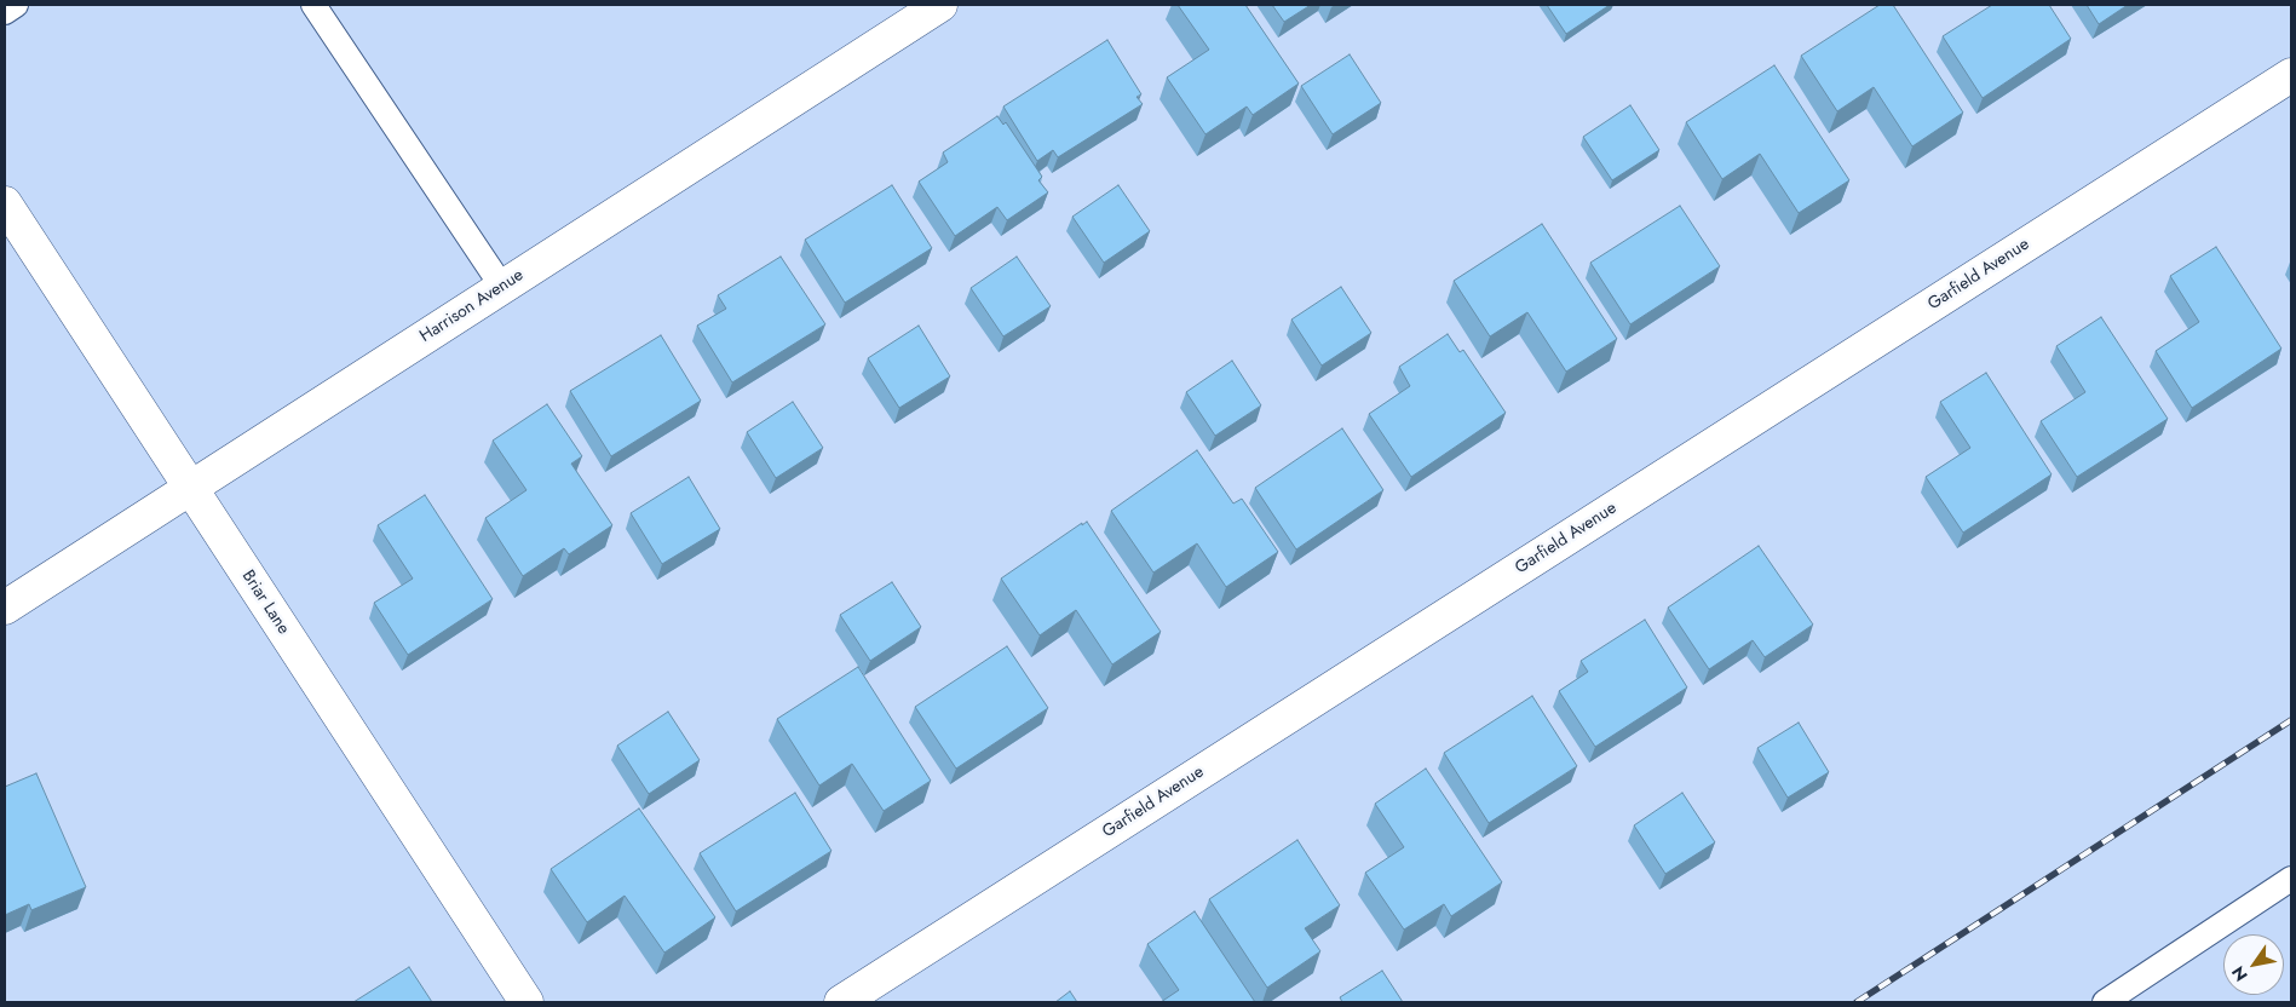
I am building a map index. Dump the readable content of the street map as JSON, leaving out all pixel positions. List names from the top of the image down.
{
  "streets": {
    "street": ["Garfield Avenue", "Harrison Avenue", "Briar Lane"]
  },
  "crossings": [
    ["Harrison Avenue", "Briar Lane"]
  ],
  "north": "bottom left"
}
